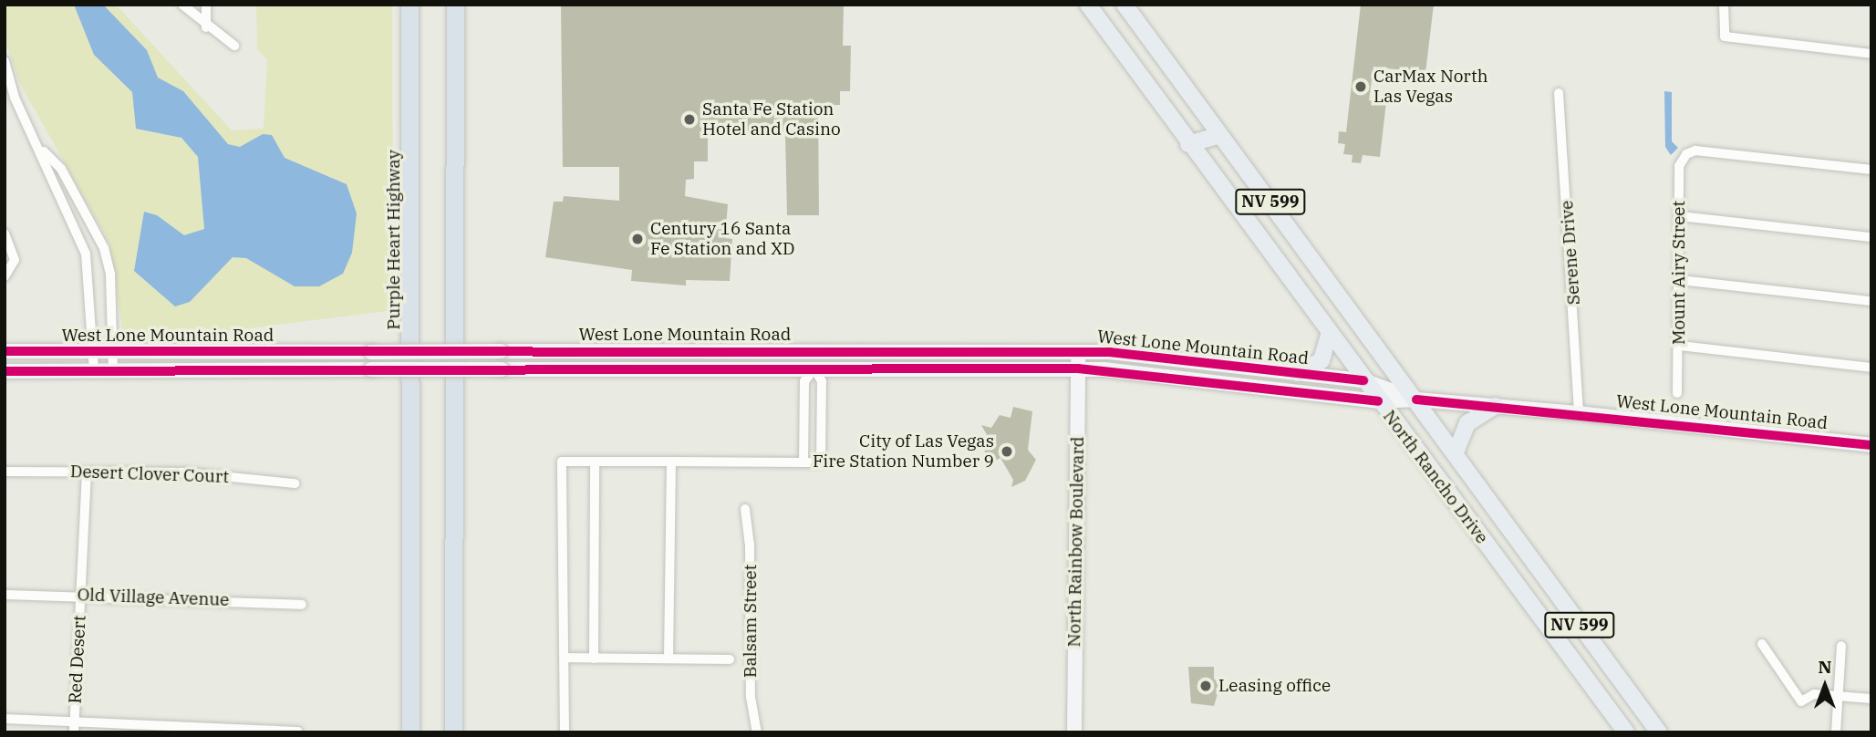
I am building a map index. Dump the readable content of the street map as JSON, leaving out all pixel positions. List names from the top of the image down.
{
  "streets": {
    "highway": ["Purple Heart Highway"],
    "main road": [
      "NV 599",
      "West Lone Mountain Road",
      "North Rancho Drive",
      "North Rainbow Boulevard"
    ],
    "street": [
      "Serene Drive",
      "Mount Airy Street",
      "Desert Clover Court",
      "Old Village Avenue",
      "Balsam Street",
      "Red Desert"
    ]
  },
  "crossings": [
    ["Serene Drive", "West Lone Mountain Road"],
    ["West Lone Mountain Road", "North Rancho Drive"],
    ["West Lone Mountain Road", "North Rainbow Boulevard"],
    ["Desert Clover Court", "Red Desert"],
    ["Old Village Avenue", "Red Desert"]
  ],
  "places": [
    "CarMax North Las Vegas",
    "Santa Fe Station Hotel and Casino",
    "Century 16 Santa Fe Station and XD",
    "City of Las Vegas Fire Station Number 9",
    "Leasing office"
  ],
  "north": "top"
}
